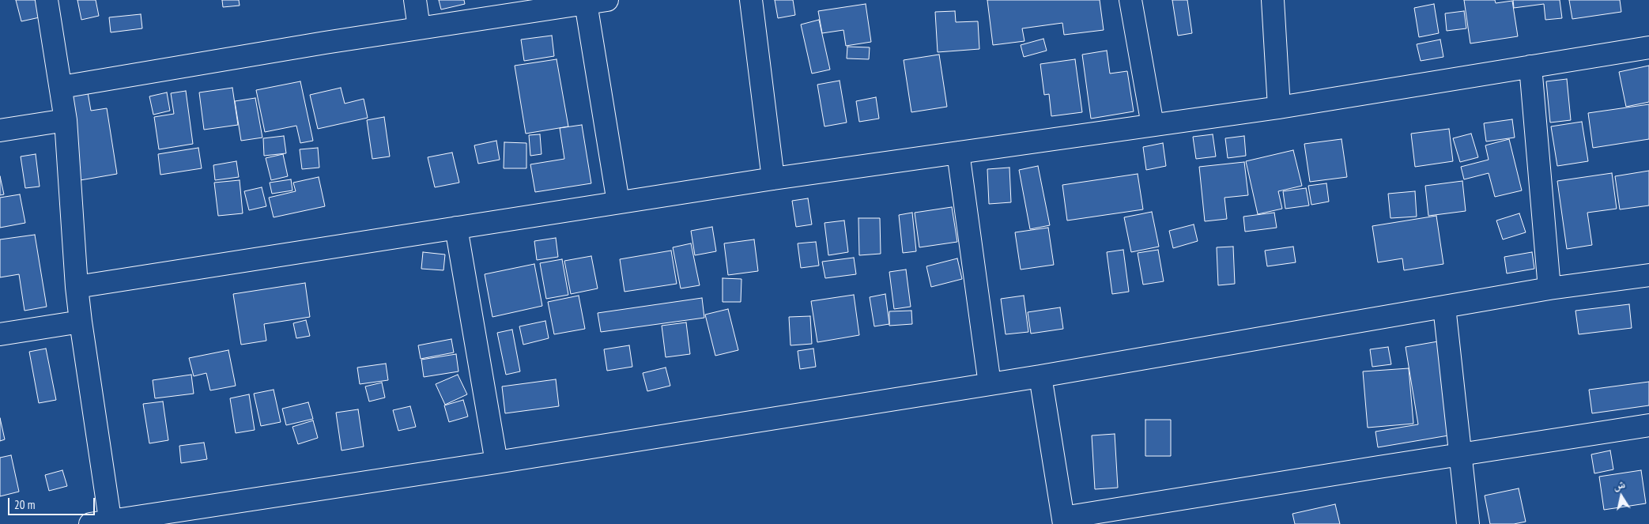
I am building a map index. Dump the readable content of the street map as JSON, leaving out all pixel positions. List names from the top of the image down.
{
  "scale_bar": "20 m",
  "north": "top"
}
